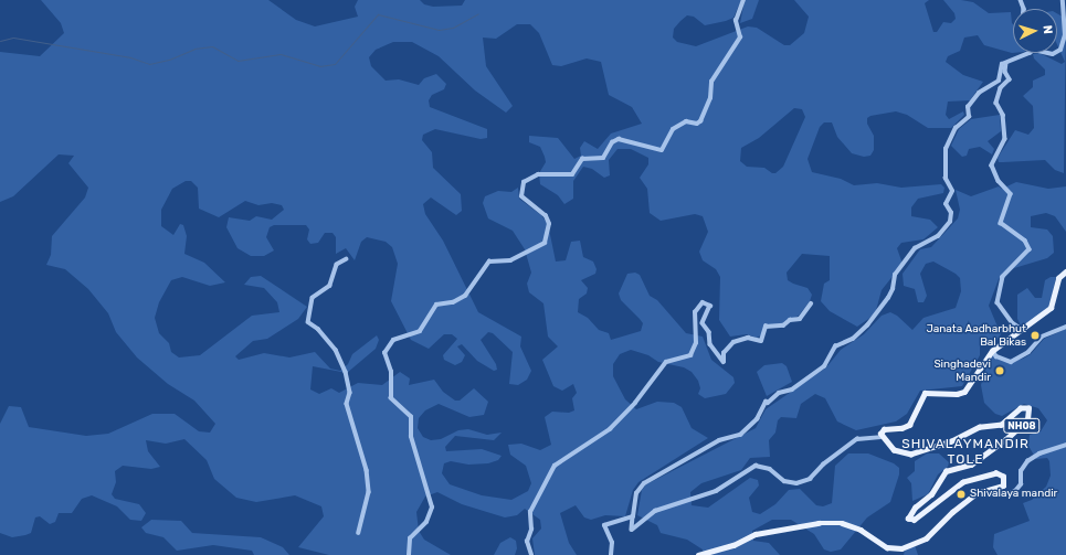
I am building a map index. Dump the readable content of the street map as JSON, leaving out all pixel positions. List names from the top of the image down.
{
  "streets": {
    "main road": ["NH08"]
  },
  "districts": ["SHIVALAYMANDIR TOLE"],
  "places": ["Janata Aadharbhut Bal Bikas", "Singhadevi Mandir", "Shivalaya mandir"],
  "north": "right"
}
